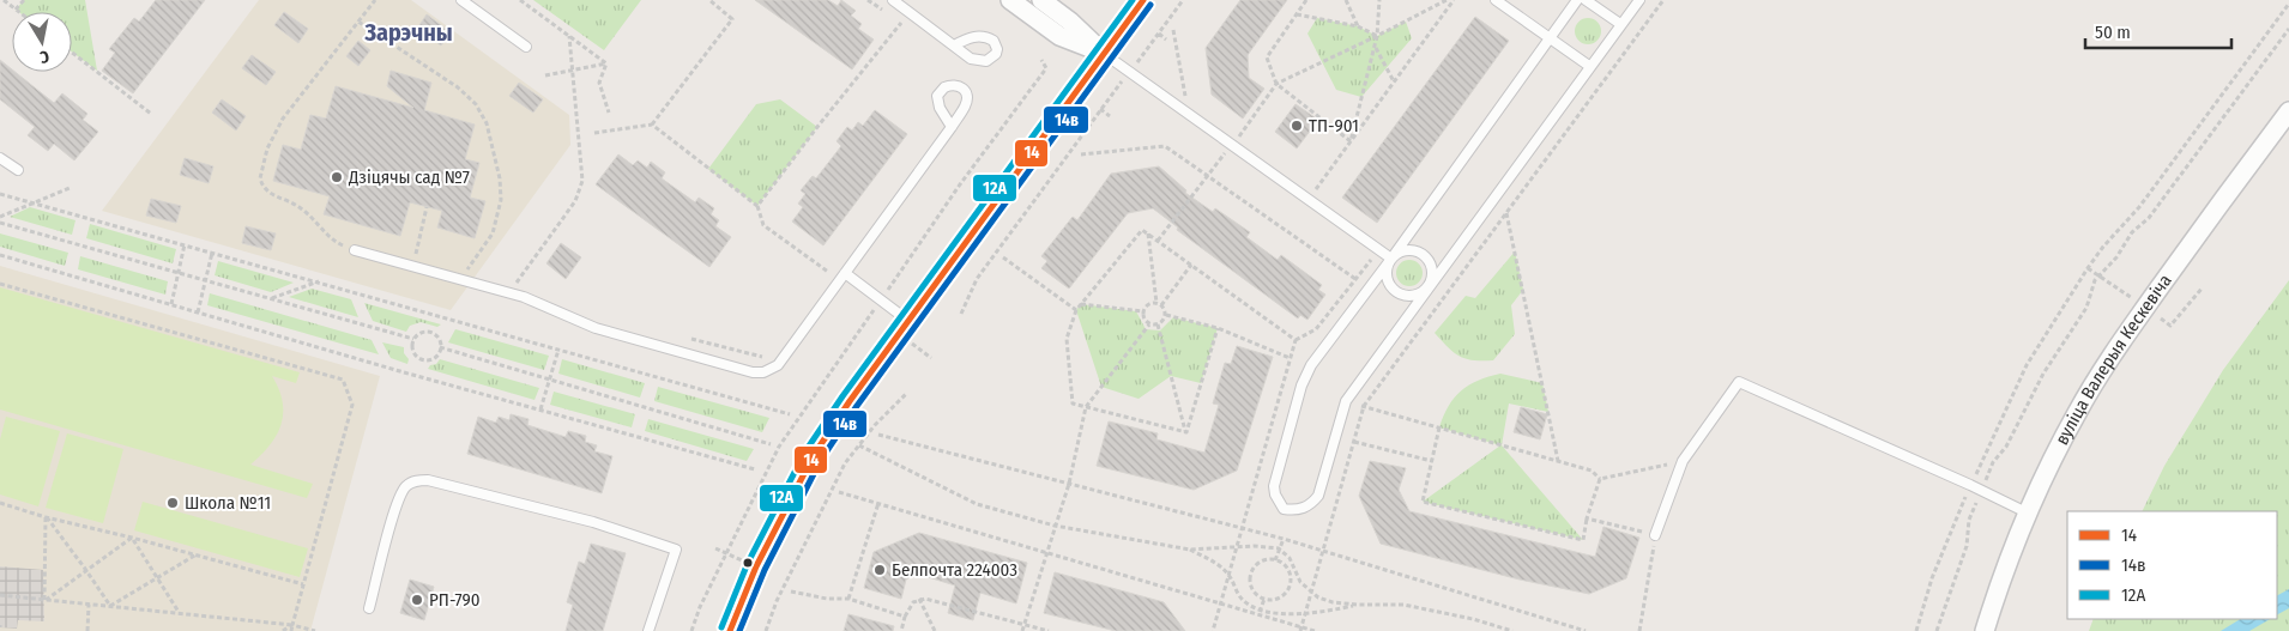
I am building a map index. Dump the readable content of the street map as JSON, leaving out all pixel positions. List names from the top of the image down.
{
  "streets": {
    "street": ["вуліца Валерыя Кескевіча"]
  },
  "districts": ["Зарэчны"],
  "places": [
    "ТП-901",
    "Дзіцячы сад №7",
    "Школа №11",
    "Белпочта 224003",
    "РП-790"
  ],
  "lines": ["transit line 14", "transit line 12А", "transit line 14в"],
  "legend": ["14", "14в", "12А"],
  "scale_bar": "50 m",
  "north": "bottom"
}
